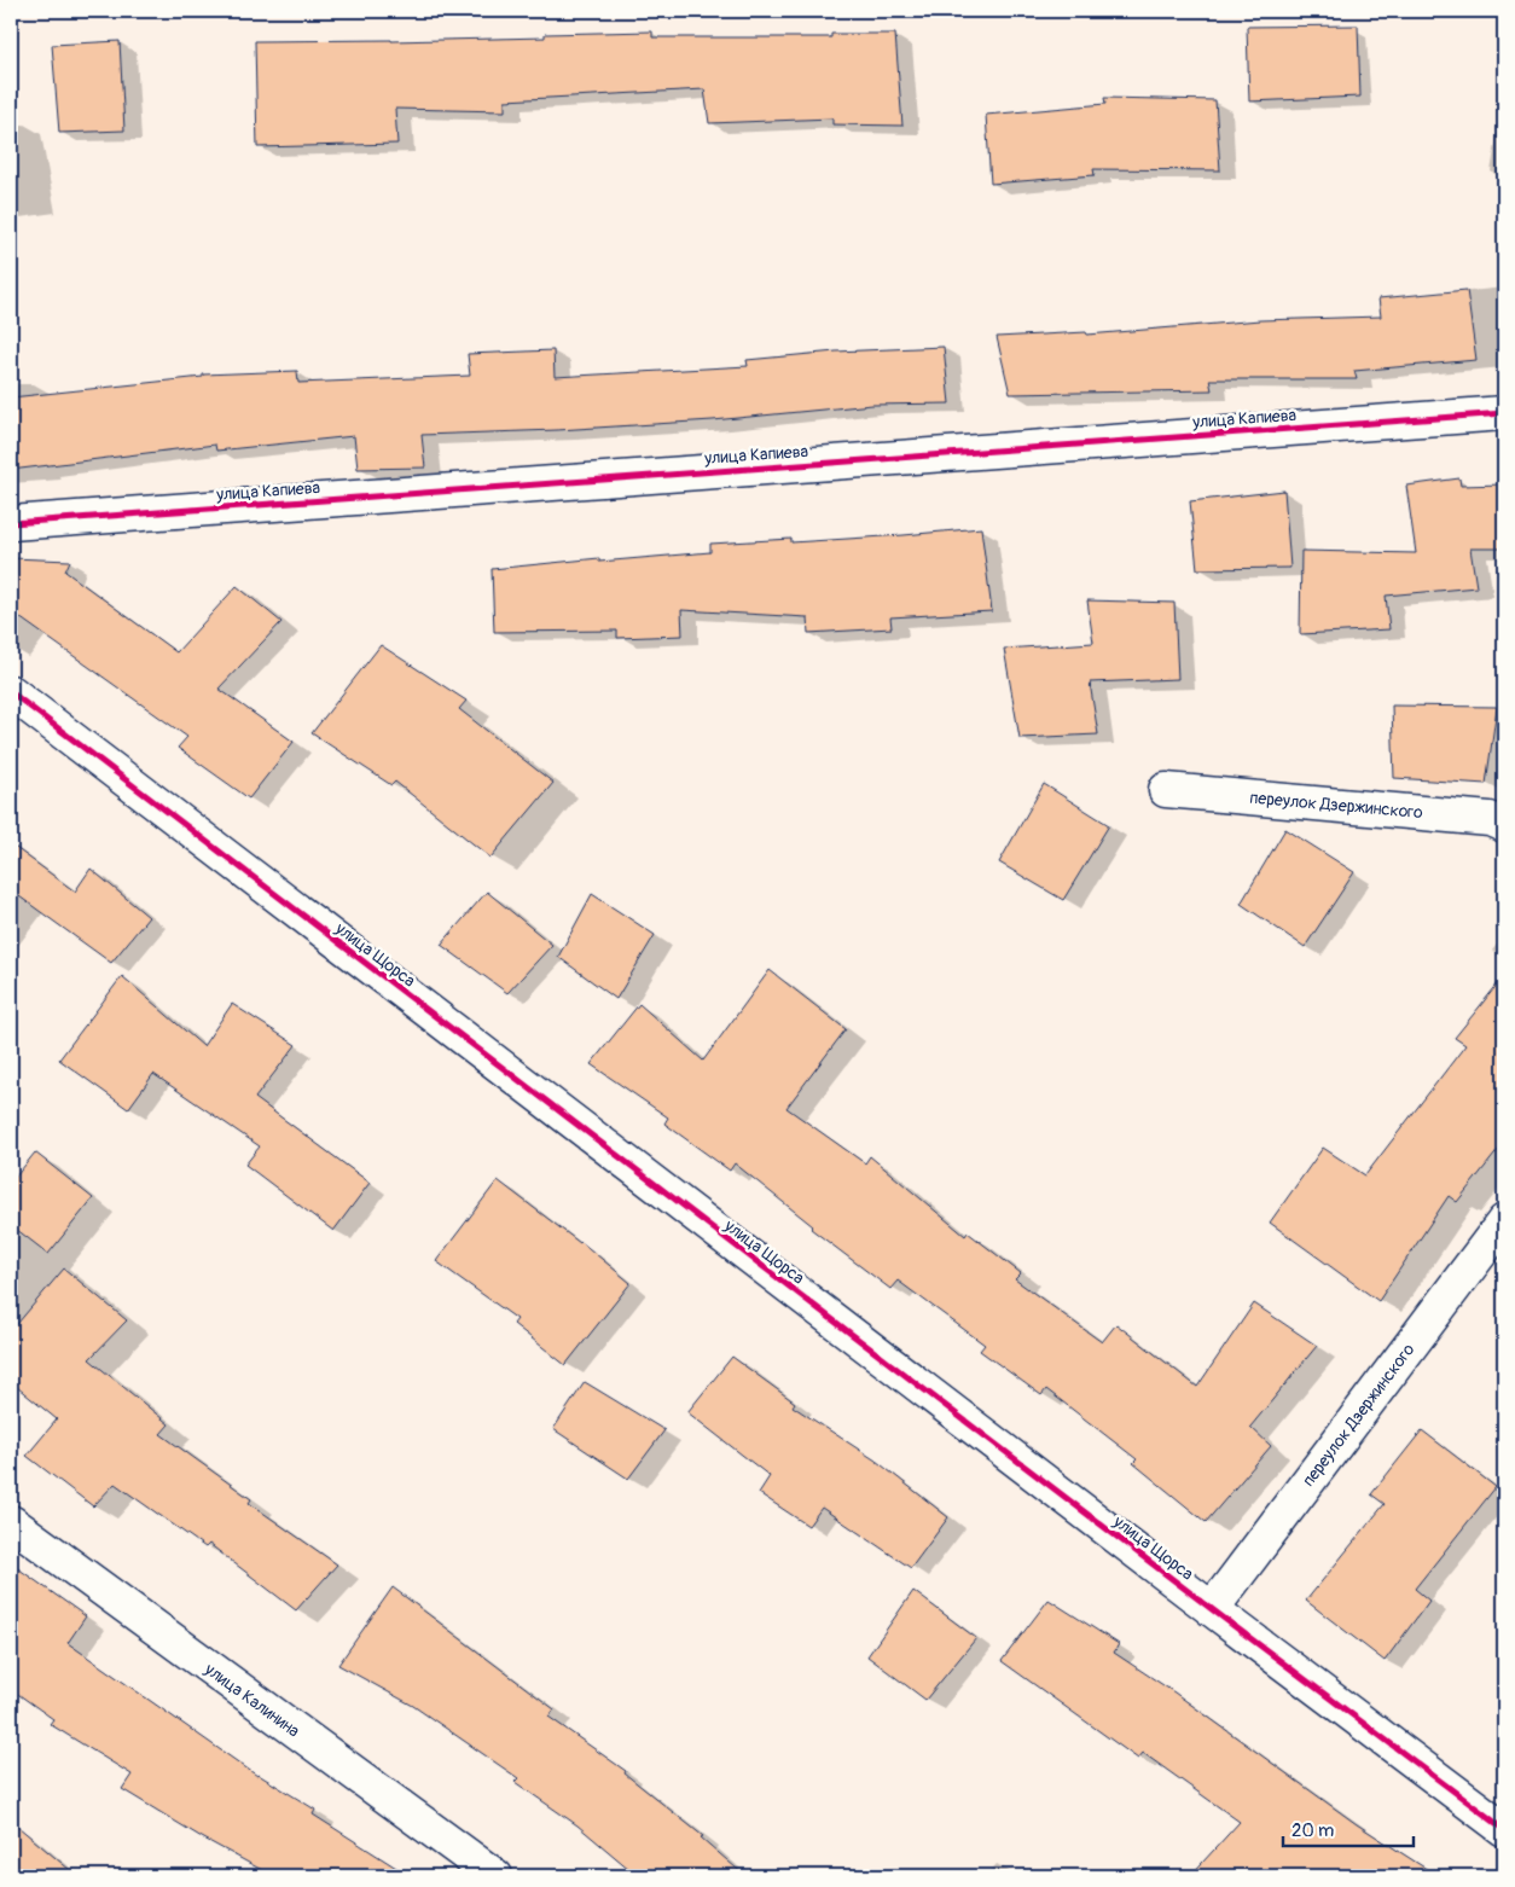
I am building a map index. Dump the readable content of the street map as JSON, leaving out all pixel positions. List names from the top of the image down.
{
  "streets": {
    "street": [
      "улица Капиева",
      "переулок Дзержинского",
      "улица Щорса",
      "улица Калинина"
    ]
  },
  "crossings": [
    ["переулок Дзержинского", "улица Щорса"]
  ],
  "scale_bar": "20 m"
}
